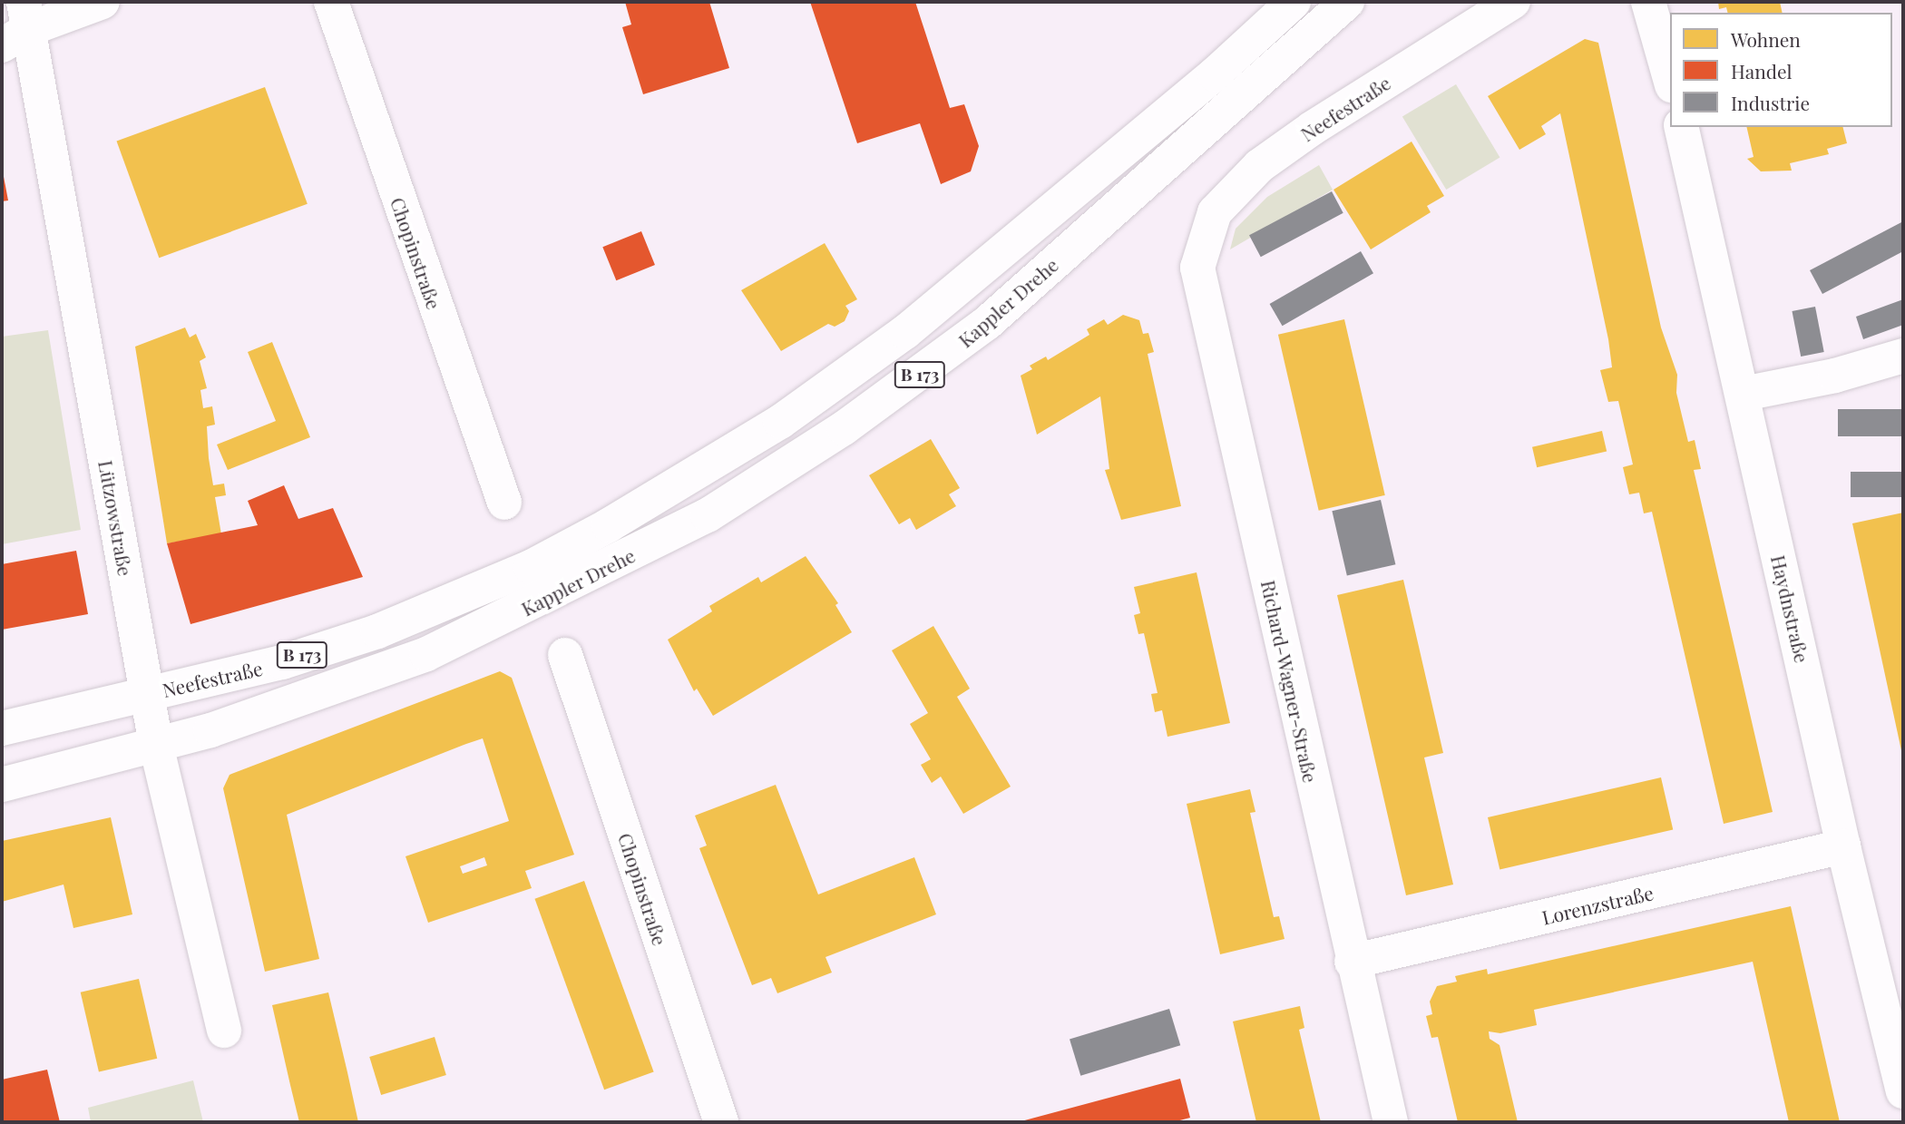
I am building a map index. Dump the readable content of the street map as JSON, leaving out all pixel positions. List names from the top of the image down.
{
  "streets": {
    "street": [
      "Neefestraße",
      "Chopinstraße",
      "Kappler Drehe",
      "B 173",
      "Lützowstraße",
      "Haydnstraße",
      "Richard-Wagner-Straße",
      "Lorenzstraße"
    ]
  },
  "crossings": [
    ["Neefestraße", "Kappler Drehe"],
    ["Neefestraße", "Lützowstraße"],
    ["Neefestraße", "Richard-Wagner-Straße"],
    ["Kappler Drehe", "B 173"],
    ["Kappler Drehe", "Lützowstraße"],
    ["B 173", "Lützowstraße"],
    ["Haydnstraße", "Lorenzstraße"],
    ["Richard-Wagner-Straße", "Lorenzstraße"]
  ],
  "legend": ["Wohnen", "Handel", "Industrie"]
}
